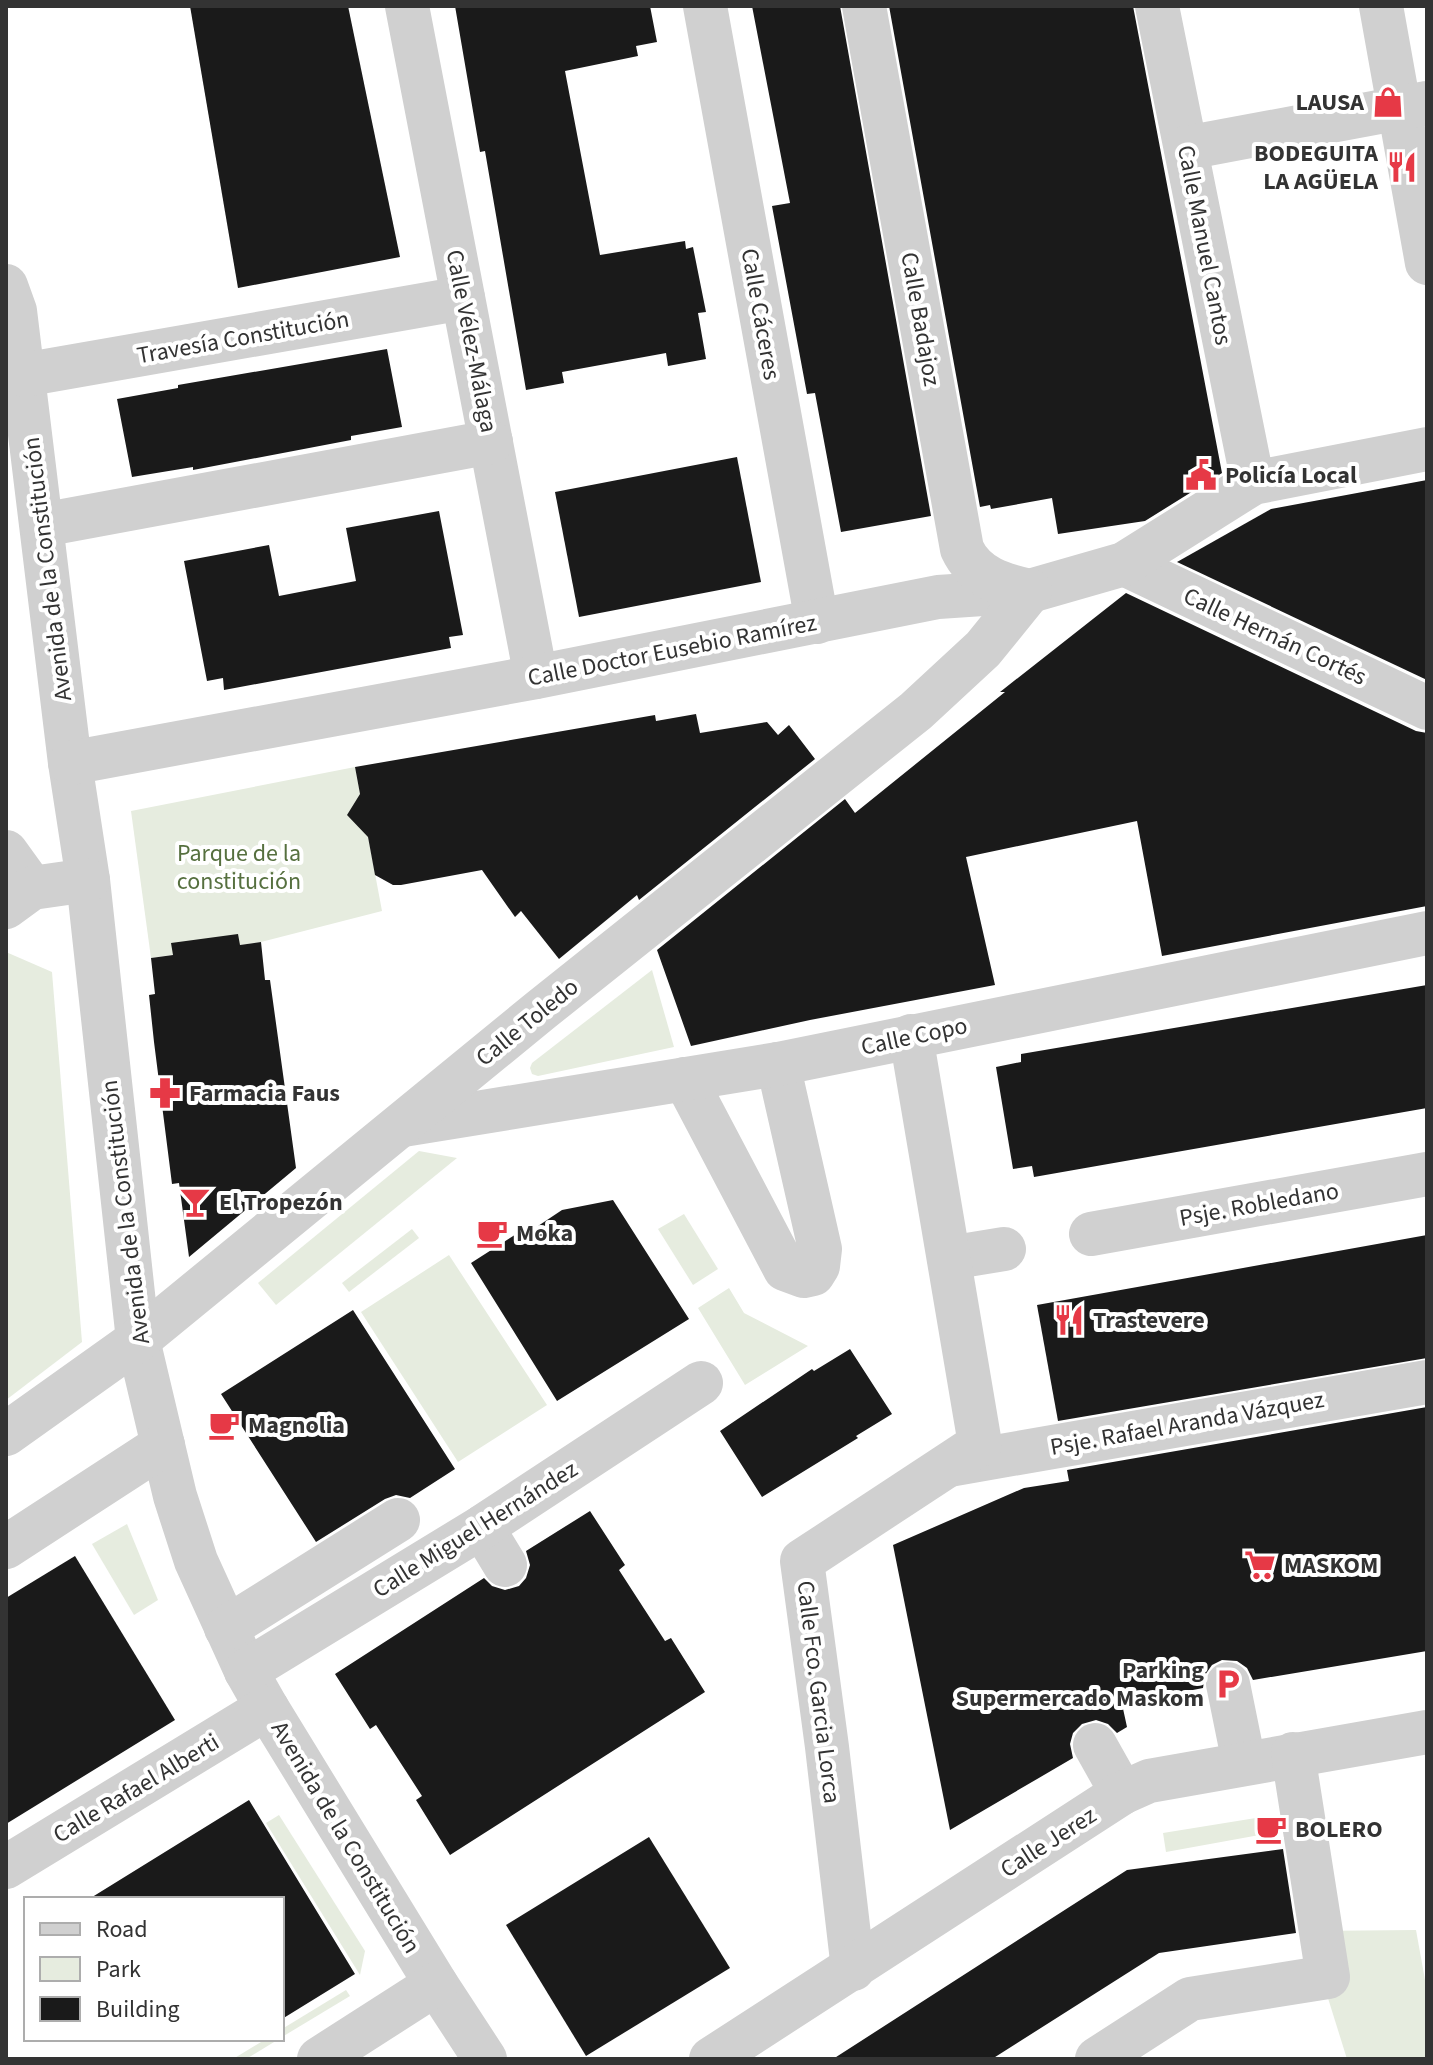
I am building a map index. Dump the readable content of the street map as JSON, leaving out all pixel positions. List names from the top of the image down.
{
  "streets": {
    "street": [
      "Calle Manuel Cantos",
      "Calle Cáceres",
      "Calle Badajoz",
      "Travesía Constitución",
      "Calle Vélez-Málaga",
      "Avenida de la Constitución",
      "Calle Hernán Cortés",
      "Calle Doctor Eusebio Ramírez",
      "Calle Toledo",
      "Calle Copo",
      "Psje. Robledano",
      "Psje. Rafael Aranda Vázquez",
      "Calle Miguel Hernández",
      "Calle Fco. Garcia Lorca",
      "Calle Rafael Alberti",
      "Calle Jerez"
    ]
  },
  "crossings": [
    ["Calle Manuel Cantos", "Calle Doctor Eusebio Ramírez"],
    ["Calle Cáceres", "Calle Doctor Eusebio Ramírez"],
    ["Calle Badajoz", "Calle Doctor Eusebio Ramírez"],
    ["Calle Badajoz", "Calle Toledo"],
    ["Travesía Constitución", "Calle Vélez-Málaga"],
    ["Travesía Constitución", "Avenida de la Constitución"],
    ["Calle Vélez-Málaga", "Calle Doctor Eusebio Ramírez"],
    ["Avenida de la Constitución", "Calle Doctor Eusebio Ramírez"],
    ["Avenida de la Constitución", "Calle Toledo"],
    ["Avenida de la Constitución", "Calle Miguel Hernández"],
    ["Avenida de la Constitución", "Calle Rafael Alberti"],
    ["Calle Hernán Cortés", "Calle Doctor Eusebio Ramírez"],
    ["Calle Doctor Eusebio Ramírez", "Calle Toledo"],
    ["Calle Toledo", "Calle Copo"],
    ["Calle Copo", "Calle Fco. Garcia Lorca"],
    ["Psje. Rafael Aranda Vázquez", "Calle Fco. Garcia Lorca"],
    ["Calle Fco. Garcia Lorca", "Calle Jerez"]
  ],
  "parks": ["Parque de la constitución"],
  "places": {
    "shop": ["LAUSA"],
    "restaurant": ["BODEGUITA LA AGÜELA", "Trastevere"],
    "public building": ["Policía Local"],
    "pharmacy": ["Farmacia Faus"],
    "bar": ["El Tropezón"],
    "cafe": ["Moka", "Magnolia", "BOLERO"],
    "supermarket": ["MASKOM"],
    "parking": ["Parking Supermercado Maskom"]
  },
  "legend": ["Road", "Park", "Building"]
}
